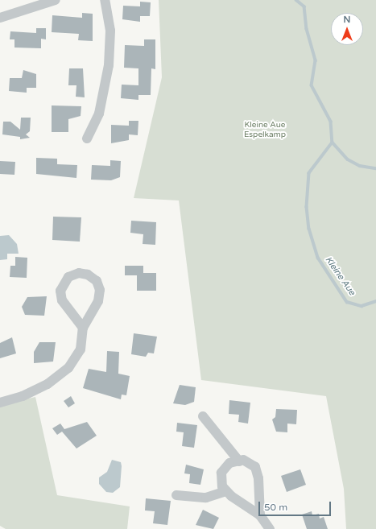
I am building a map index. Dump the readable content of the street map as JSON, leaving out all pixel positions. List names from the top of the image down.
{
  "water": ["Kleine Aue"],
  "parks": ["Kleine Aue Espelkamp"],
  "scale_bar": "50 m",
  "north": "top"
}
